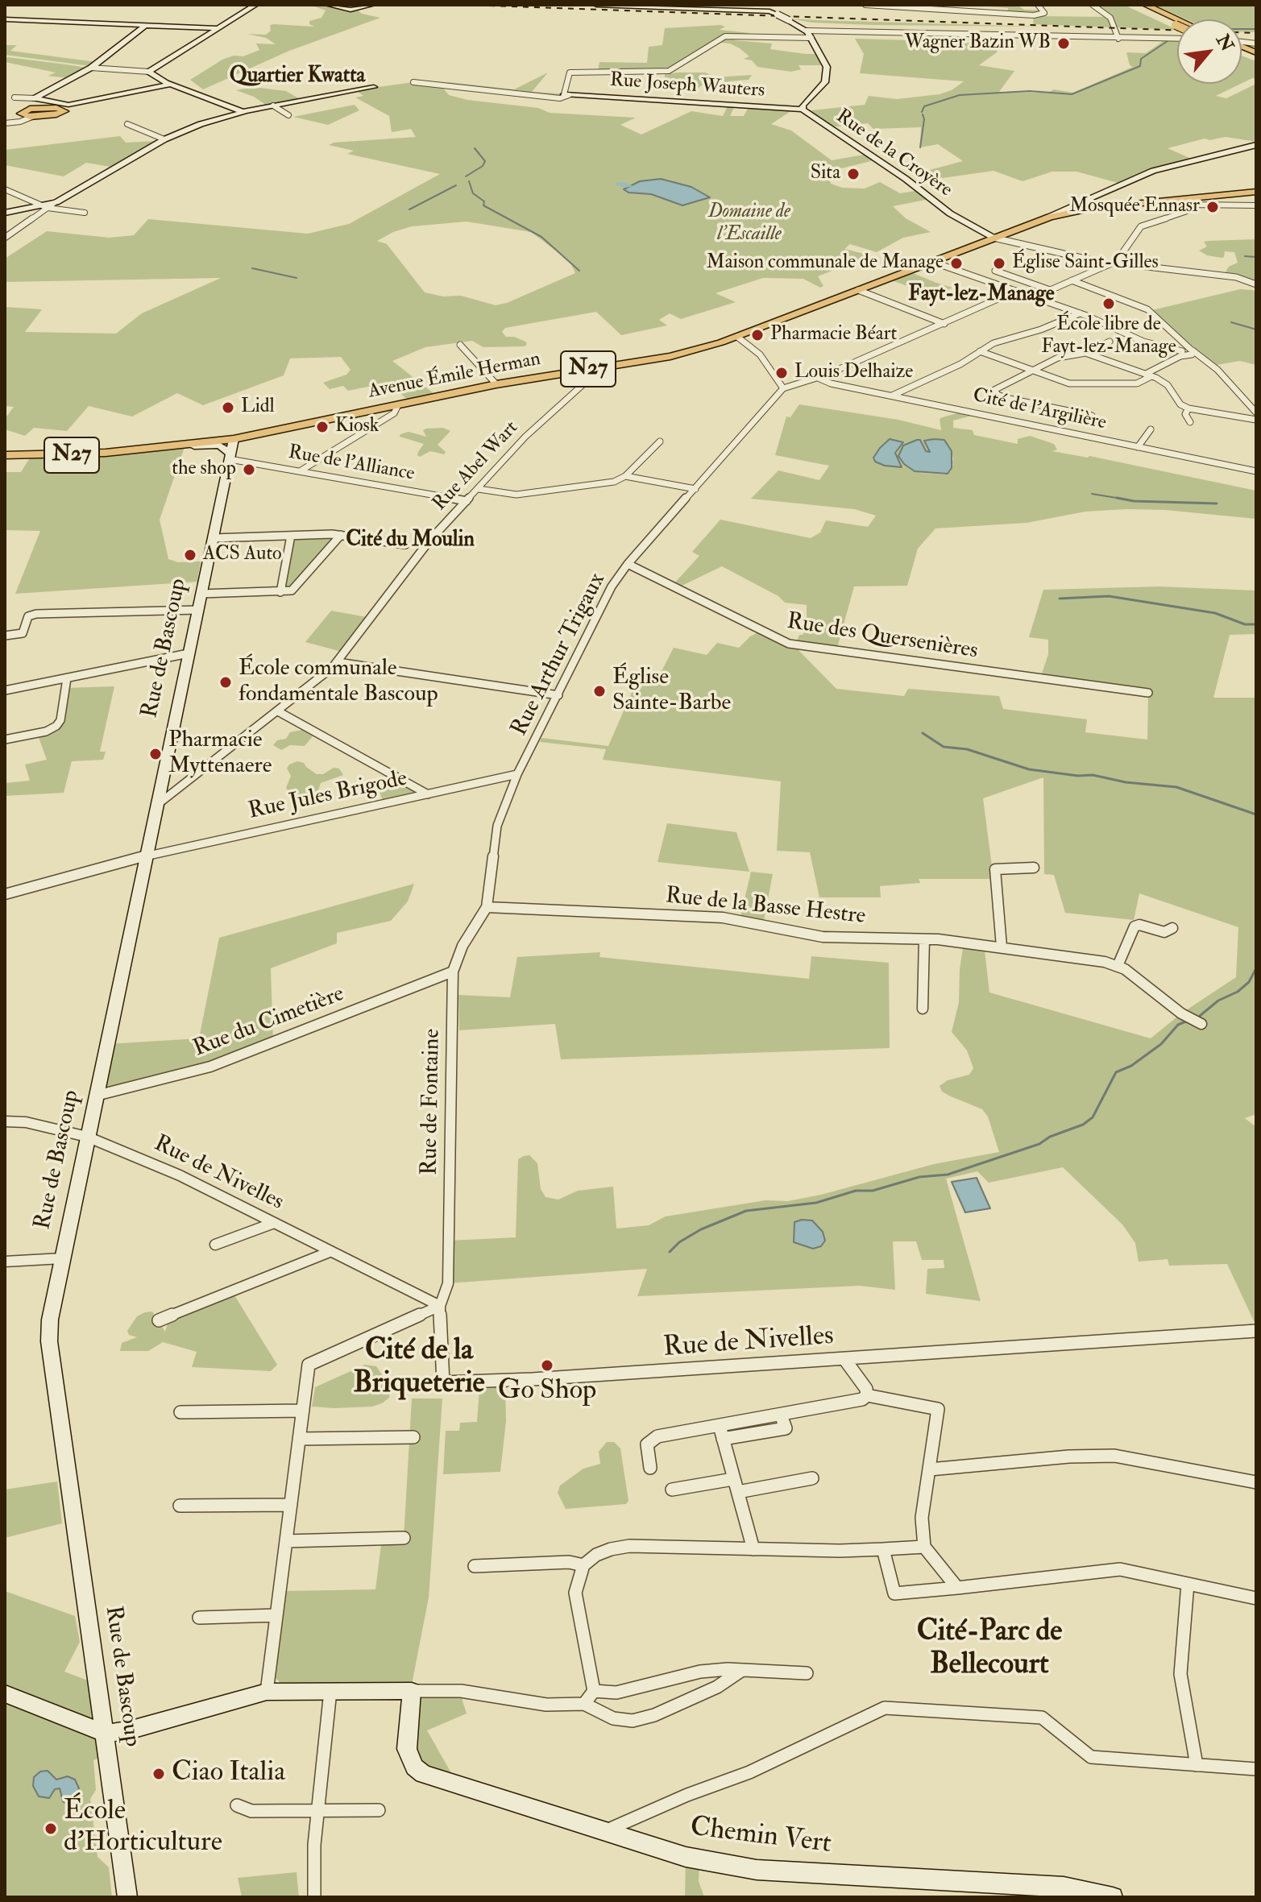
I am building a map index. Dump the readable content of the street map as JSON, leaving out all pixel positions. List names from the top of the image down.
{
  "streets": {
    "main road": ["N27", "Avenue Émile Herman"],
    "street": [
      "Rue Joseph Wauters",
      "Rue de la Croyère",
      "Cité de l'Argilière",
      "Rue de l'Alliance",
      "Rue Abel Wart",
      "Rue des Quersenières",
      "Rue de Bascoup",
      "Rue Arthur Trigaux",
      "Rue Jules Brigode",
      "Rue de la Basse Hestre",
      "Rue du Cimetière",
      "Rue de Fontaine",
      "Rue de Nivelles",
      "Chemin Vert"
    ]
  },
  "crossings": [
    ["Rue Joseph Wauters", "Rue de la Croyère"],
    ["Rue de la Croyère", "Avenue Émile Herman"],
    ["N27", "Avenue Émile Herman"],
    ["Avenue Émile Herman", "Rue Abel Wart"],
    ["Avenue Émile Herman", "Rue de Bascoup"],
    ["Rue de l'Alliance", "Rue Abel Wart"],
    ["Rue de l'Alliance", "Rue de Bascoup"],
    ["Rue Abel Wart", "Rue de Bascoup"],
    ["Rue des Quersenières", "Rue Arthur Trigaux"],
    ["Rue de Bascoup", "Rue Jules Brigode"],
    ["Rue de Bascoup", "Rue du Cimetière"],
    ["Rue de Bascoup", "Rue de Nivelles"],
    ["Rue Arthur Trigaux", "Rue Jules Brigode"],
    ["Rue Arthur Trigaux", "Rue de la Basse Hestre"],
    ["Rue Arthur Trigaux", "Rue de Fontaine"],
    ["Rue de la Basse Hestre", "Rue de Fontaine"],
    ["Rue du Cimetière", "Rue de Fontaine"],
    ["Rue de Fontaine", "Rue de Nivelles"]
  ],
  "districts": [
    "Quartier Kwatta",
    "Fayt-lez-Manage",
    "Cité du Moulin",
    "Cité de la Briqueterie",
    "Cité-Parc de Bellecourt"
  ],
  "parks": ["Domaine de l'Escaille"],
  "places": [
    "Wagner Bazin WB",
    "Sita",
    "Mosquée Ennasr",
    "Maison communale de Manage",
    "Église Saint-Gilles",
    "École libre de Fayt-lez-Manage",
    "Pharmacie Béart",
    "Louis Delhaize",
    "Lidl",
    "Kiosk",
    "the shop",
    "ACS Auto",
    "École communale fondamentale Bascoup",
    "Église Sainte-Barbe",
    "Pharmacie Myttenaere",
    "Go Shop",
    "Ciao Italia",
    "École d'Horticulture"
  ],
  "north": "top right"
}
